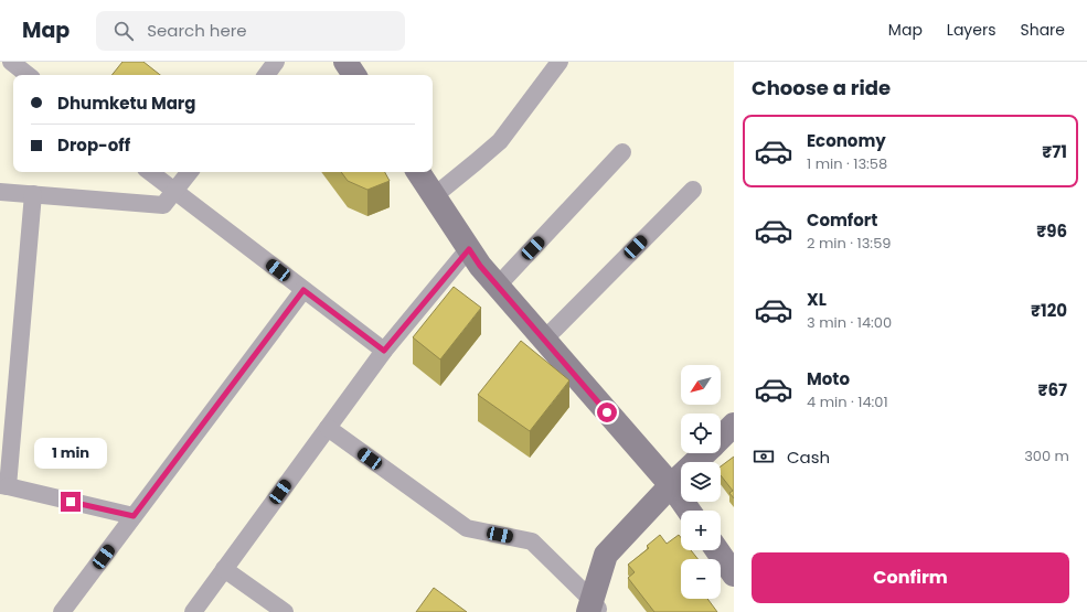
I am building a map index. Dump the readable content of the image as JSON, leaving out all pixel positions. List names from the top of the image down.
{
  "north": "bottom left",
  "page": {
    "header": "Map",
    "search": "Search here",
    "nav": ["Map", "Layers", "Share"],
    "heading": "Choose a ride",
    "banner": ["Dhumketu Marg", "Drop-off"],
    "list": [
      {
        "name": "Economy",
        "note": "1 min · 13:58",
        "value": "₹71"
      },
      {
        "name": "Comfort",
        "note": "2 min · 13:59",
        "value": "₹96"
      },
      {
        "name": "XL",
        "note": "3 min · 14:00",
        "value": "₹120"
      },
      {
        "name": "Moto",
        "note": "4 min · 14:01",
        "value": "₹67"
      }
    ],
    "map_buttons": ["+", "−"],
    "pay": ["Cash", "300 m"],
    "bubble": "1 min",
    "buttons": "Confirm"
  }
}
